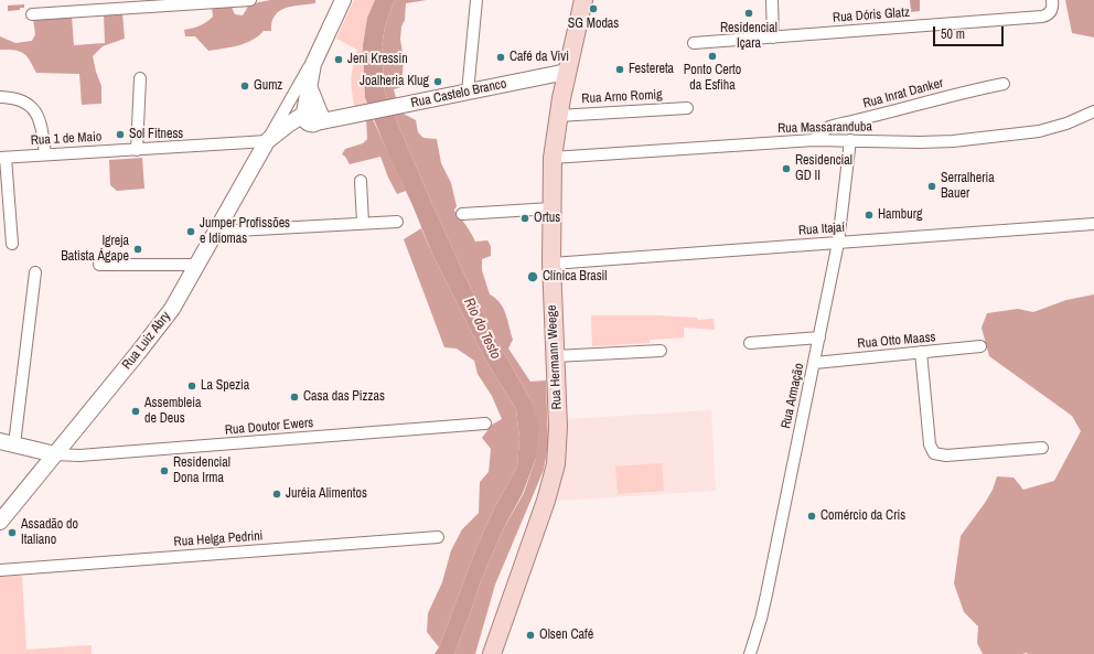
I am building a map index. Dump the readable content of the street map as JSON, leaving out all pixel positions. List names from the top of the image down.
{
  "streets": {
    "main road": ["Rua Castelo Branco", "Rua Luiz Abry", "Rua Hermann Weege"],
    "street": [
      "Rua Dóris Glatz",
      "Rua Inrat Danker",
      "Rua Arno Romig",
      "Rua Massaranduba",
      "Rua 1 de Maio",
      "Rua Itajaí",
      "Rua Otto Maass",
      "Rua Armação",
      "Rua Doutor Ewers",
      "Rua Helga Pedrini"
    ]
  },
  "crossings": [
    ["Rua Castelo Branco", "Rua Hermann Weege"],
    ["Rua Inrat Danker", "Rua Massaranduba"],
    ["Rua Arno Romig", "Rua Hermann Weege"],
    ["Rua Massaranduba", "Rua Hermann Weege"],
    ["Rua Massaranduba", "Rua Armação"],
    ["Rua 1 de Maio", "Rua Luiz Abry"],
    ["Rua Itajaí", "Rua Hermann Weege"],
    ["Rua Itajaí", "Rua Armação"],
    ["Rua Luiz Abry", "Rua Doutor Ewers"],
    ["Rua Otto Maass", "Rua Armação"]
  ],
  "water": ["Rio do Testo"],
  "places": [
    "SG Modas",
    "Residencial Içara",
    "Ponto Certo da Esfiha",
    "Café da Vivi",
    "Jeni Kressin",
    "Festereta",
    "Joalheria Klug",
    "Gumz",
    "Sol Fitness",
    "Residencial GD II",
    "Serralheria Bauer",
    "Hamburg",
    "Ortus",
    "Jumper Profissões e Idiomas",
    "Igreja Batista Ágape",
    "Clínica Brasil",
    "La Spezia",
    "Casa das Pizzas",
    "Assembleia de Deus",
    "Residencial Dona Irma",
    "Juréia Alimentos",
    "Comércio da Cris",
    "Assadão do Italiano",
    "Olsen Café"
  ],
  "scale_bar": "50 m"
}
